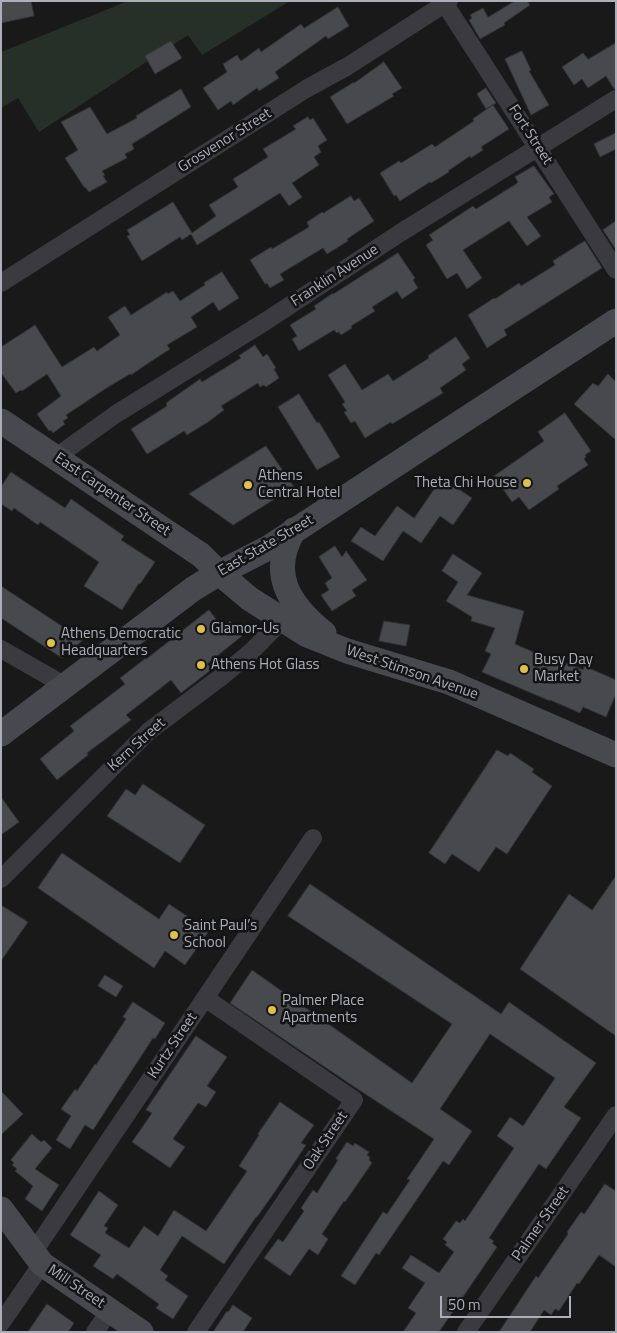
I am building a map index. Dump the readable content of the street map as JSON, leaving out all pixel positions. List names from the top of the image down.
{
  "streets": {
    "main road": [
      "East Carpenter Street",
      "East State Street",
      "West Stimson Avenue",
      "Mill Street"
    ],
    "street": [
      "Fort Street",
      "Grosvenor Street",
      "Franklin Avenue",
      "Kern Street",
      "Kurtz Street",
      "Oak Street",
      "Palmer Street"
    ]
  },
  "crossings": [
    ["Fort Street", "Grosvenor Street"],
    ["Fort Street", "Franklin Avenue"],
    ["Franklin Avenue", "East Carpenter Street"],
    ["East Carpenter Street", "East State Street"],
    ["East Carpenter Street", "West Stimson Avenue"],
    ["East State Street", "West Stimson Avenue"],
    ["West Stimson Avenue", "Kern Street"],
    ["Kurtz Street", "Oak Street"],
    ["Kurtz Street", "Mill Street"]
  ],
  "places": [
    "Theta Chi House",
    "Athens Central Hotel",
    "Glamor-Us",
    "Athens Democratic Headquarters",
    "Athens Hot Glass",
    "Busy Day Market",
    "Saint Paul’s School",
    "Palmer Place Apartments"
  ],
  "scale_bar": "50 m"
}
